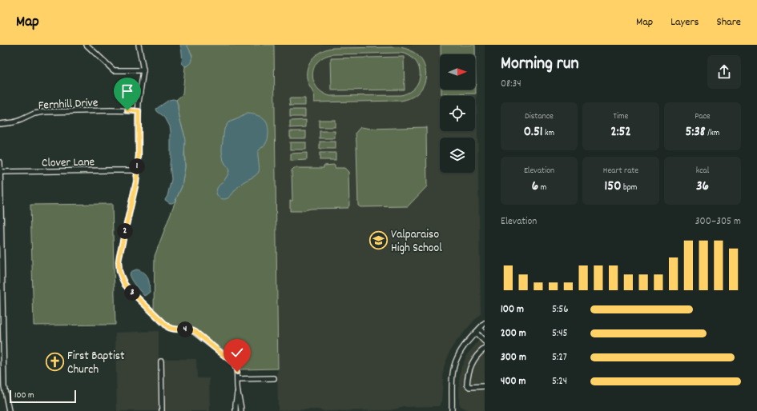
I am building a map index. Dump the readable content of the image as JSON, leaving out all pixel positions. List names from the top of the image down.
{
  "streets": {
    "street": ["Fernhill Drive", "Clover Lane"]
  },
  "places": {
    "school or university": ["Valparaiso High School"],
    "church": ["First Baptist Church"]
  },
  "scale_bar": "100 m",
  "north": "right",
  "page": {
    "header": "Map",
    "nav": ["Map", "Layers", "Share"],
    "heading": ["Morning run", "08:34"],
    "stats": [
      ["Distance", "0.51 km"],
      ["Time", "2:52"],
      ["Pace", "5:38 /km"],
      ["Elevation", "6 m"],
      ["Heart rate", "150 bpm"],
      ["kcal", "36"]
    ],
    "pins": [
      "1",
      "2",
      "3",
      "4"
    ],
    "chart": ["Elevation", "300–305 m"],
    "list": [
      {
        "name": "100 m",
        "note": "5:56"
      },
      {
        "name": "200 m",
        "note": "5:45"
      },
      {
        "name": "300 m",
        "note": "5:27"
      },
      {
        "name": "400 m",
        "note": "5:24"
      }
    ],
    "scale": "100 m"
  }
}
